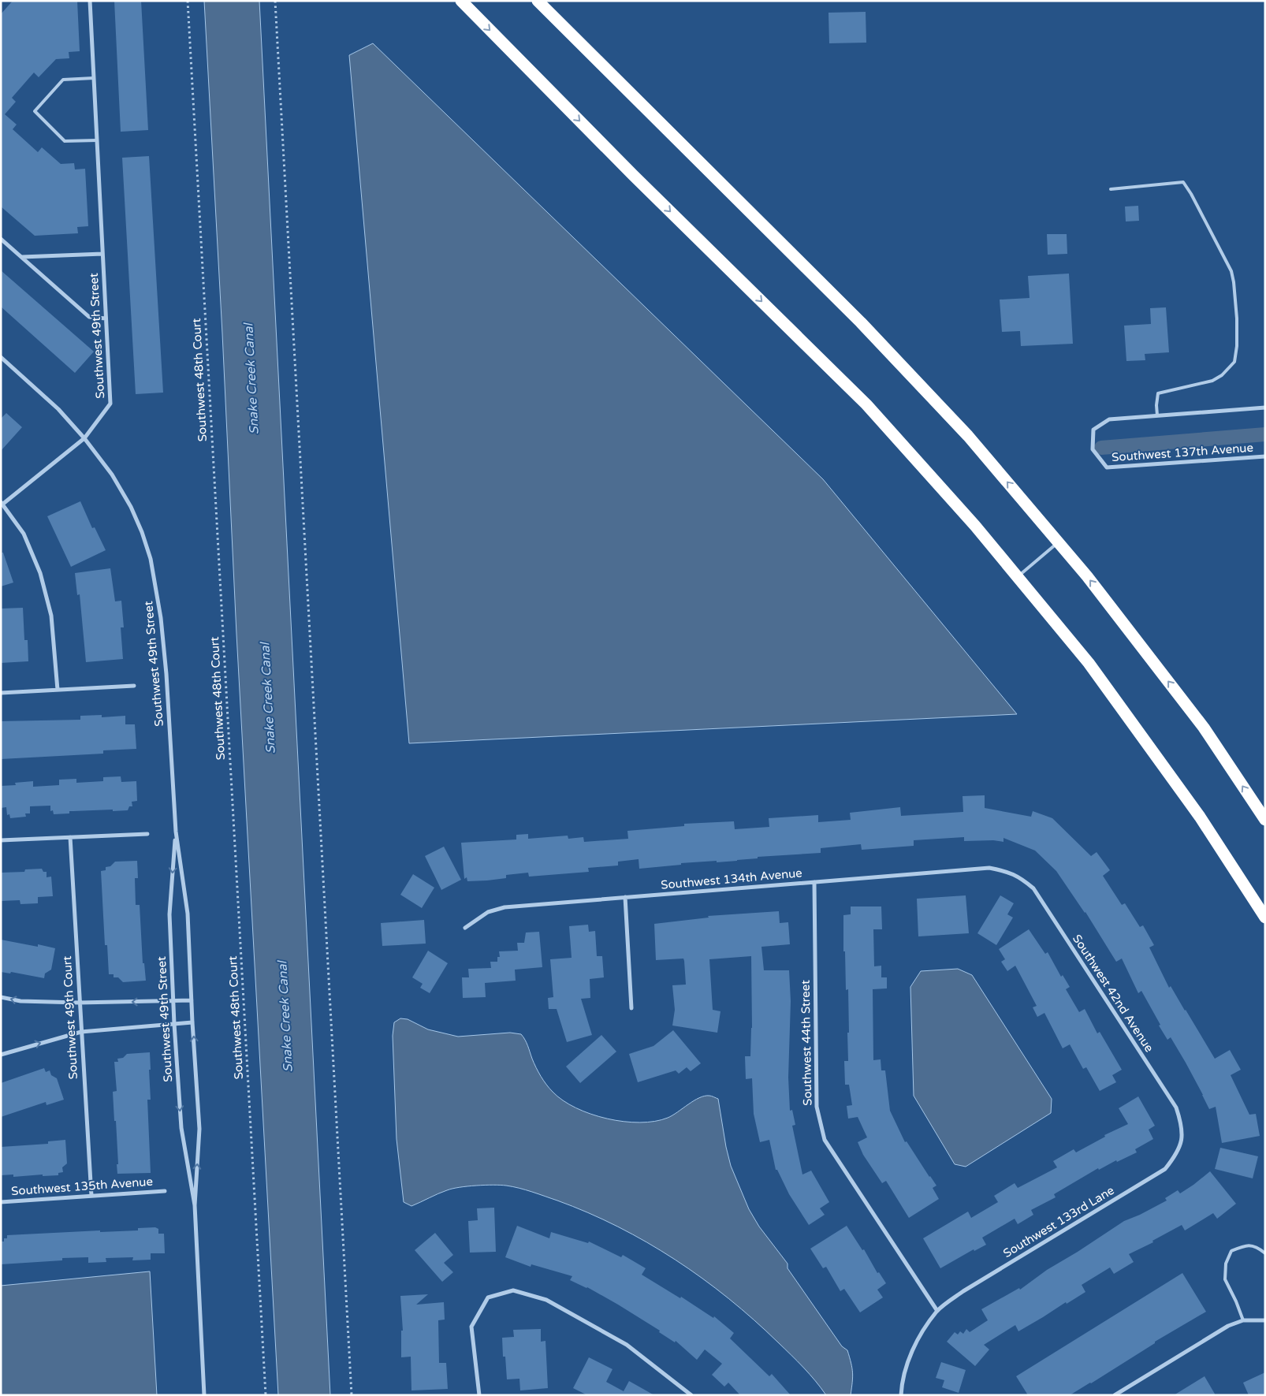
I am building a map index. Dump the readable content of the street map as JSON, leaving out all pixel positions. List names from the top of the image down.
{
  "streets": {
    "street": [
      "Southwest 49th Street",
      "Southwest 137th Avenue",
      "Southwest 134th Avenue",
      "Southwest 42nd Avenue",
      "Southwest 49th Court",
      "Southwest 44th Street",
      "Southwest 135th Avenue",
      "Southwest 133rd Lane"
    ],
    "path": ["Southwest 48th Court"]
  },
  "crossings": [
    ["Southwest 134th Avenue", "Southwest 42nd Avenue"],
    ["Southwest 134th Avenue", "Southwest 44th Street"],
    ["Southwest 42nd Avenue", "Southwest 133rd Lane"],
    ["Southwest 49th Court", "Southwest 135th Avenue"],
    ["Southwest 44th Street", "Southwest 133rd Lane"]
  ],
  "water": ["Snake Creek Canal"]
}
